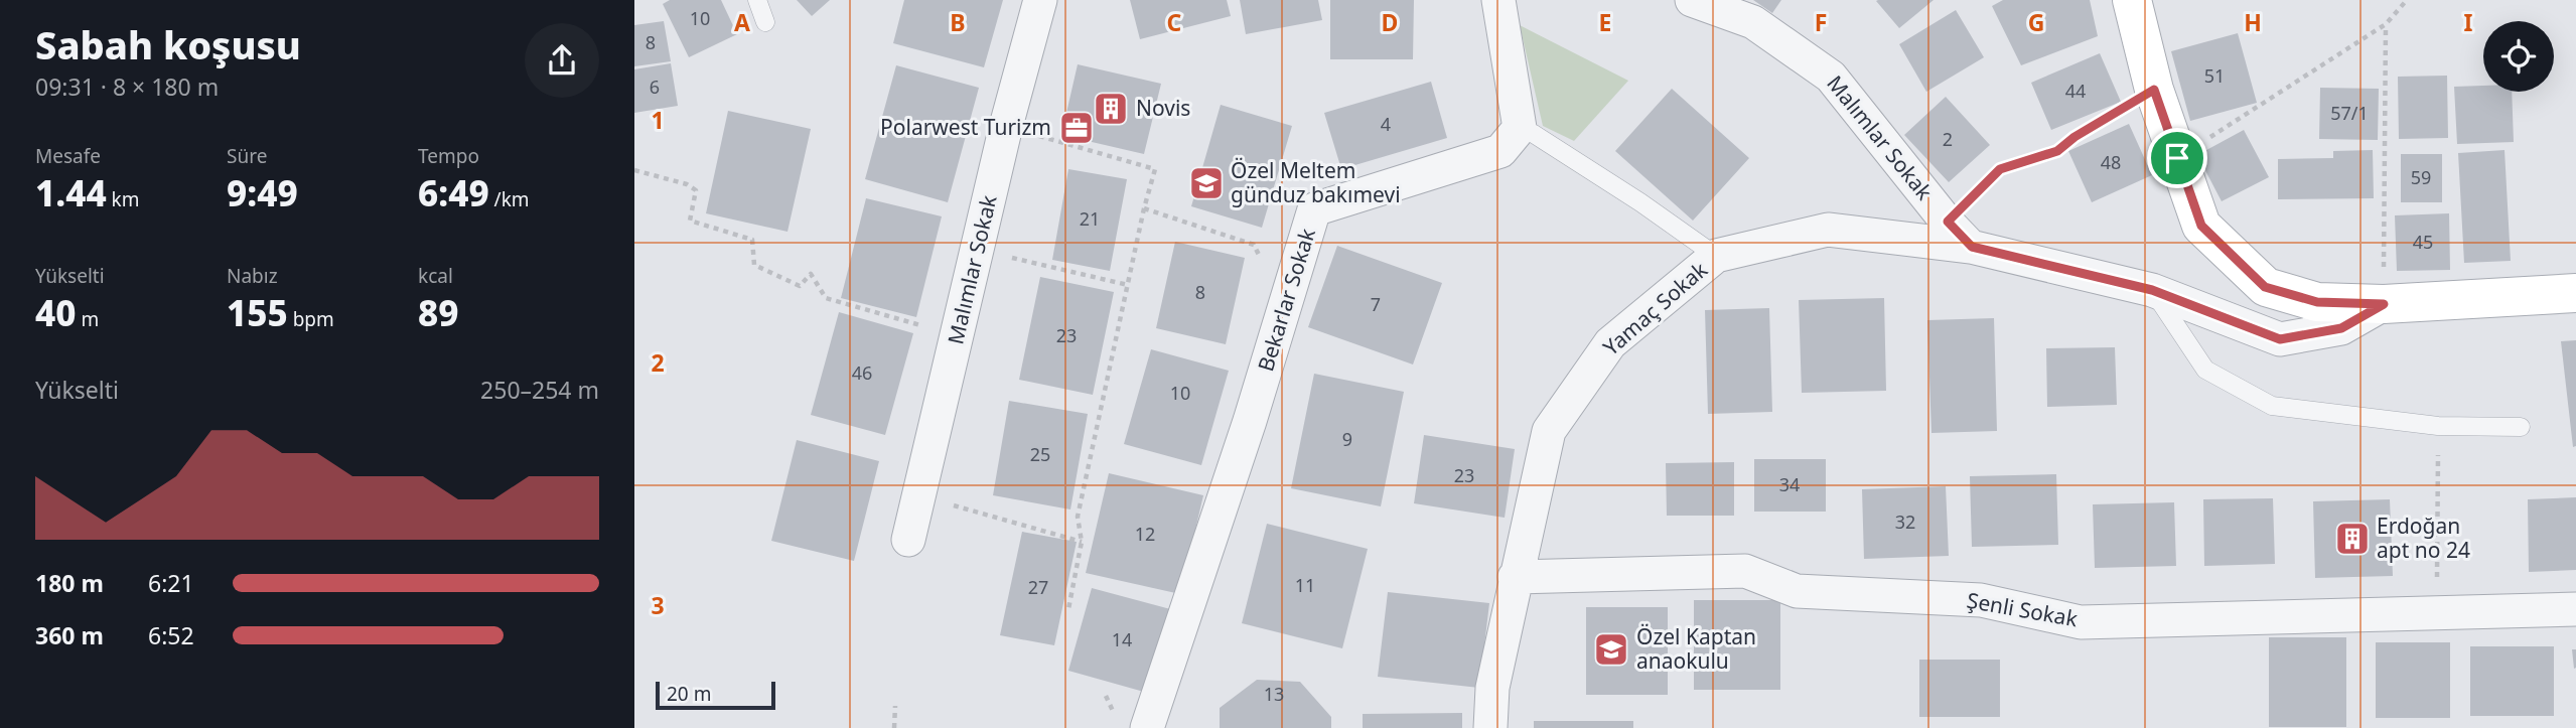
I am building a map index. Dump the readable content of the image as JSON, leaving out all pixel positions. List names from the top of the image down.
{
  "streets": {
    "street": [
      "Malımlar Sokak",
      "Bekarlar Sokak",
      "Yamaç Sokak",
      "Şenli Sokak"
    ]
  },
  "crossings": [
    ["Malımlar Sokak", "Yamaç Sokak"],
    ["Yamaç Sokak", "Şenli Sokak"]
  ],
  "places": {
    "building": ["Novis", "Erdoğan apt no 24"],
    "office": ["Polarwest Turizm"],
    "school or university": ["Özel Meltem günduz bakımevi", "Özel Kaptan anaokulu"]
  },
  "house_numbers": [
    "10",
    "8",
    "51",
    "6",
    "44",
    "57/1",
    "4",
    "2",
    "48",
    "59",
    "21",
    "45",
    "8",
    "7",
    "23",
    "46",
    "10",
    "9",
    "25",
    "23",
    "34",
    "32",
    "12",
    "11",
    "27",
    "14",
    "13"
  ],
  "scale_bar": "20 m",
  "page": {
    "heading": ["Sabah koşusu", "09:31 · 8 × 180 m"],
    "stats": [
      ["Mesafe", "1.44 km"],
      ["Süre", "9:49"],
      ["Tempo", "6:49 /km"],
      ["Yükselti", "40 m"],
      ["Nabız", "155 bpm"],
      ["kcal", "89"]
    ],
    "chart": ["Yükselti", "250–254 m"],
    "list": [
      {
        "name": "180 m",
        "note": "6:21"
      },
      {
        "name": "360 m",
        "note": "6:52"
      }
    ],
    "scale": "20 m"
  },
  "grid": {
    "columns": [
      "A",
      "B",
      "C",
      "D",
      "E",
      "F",
      "G",
      "H",
      "I"
    ],
    "rows": ["1", "2", "3"]
  }
}
